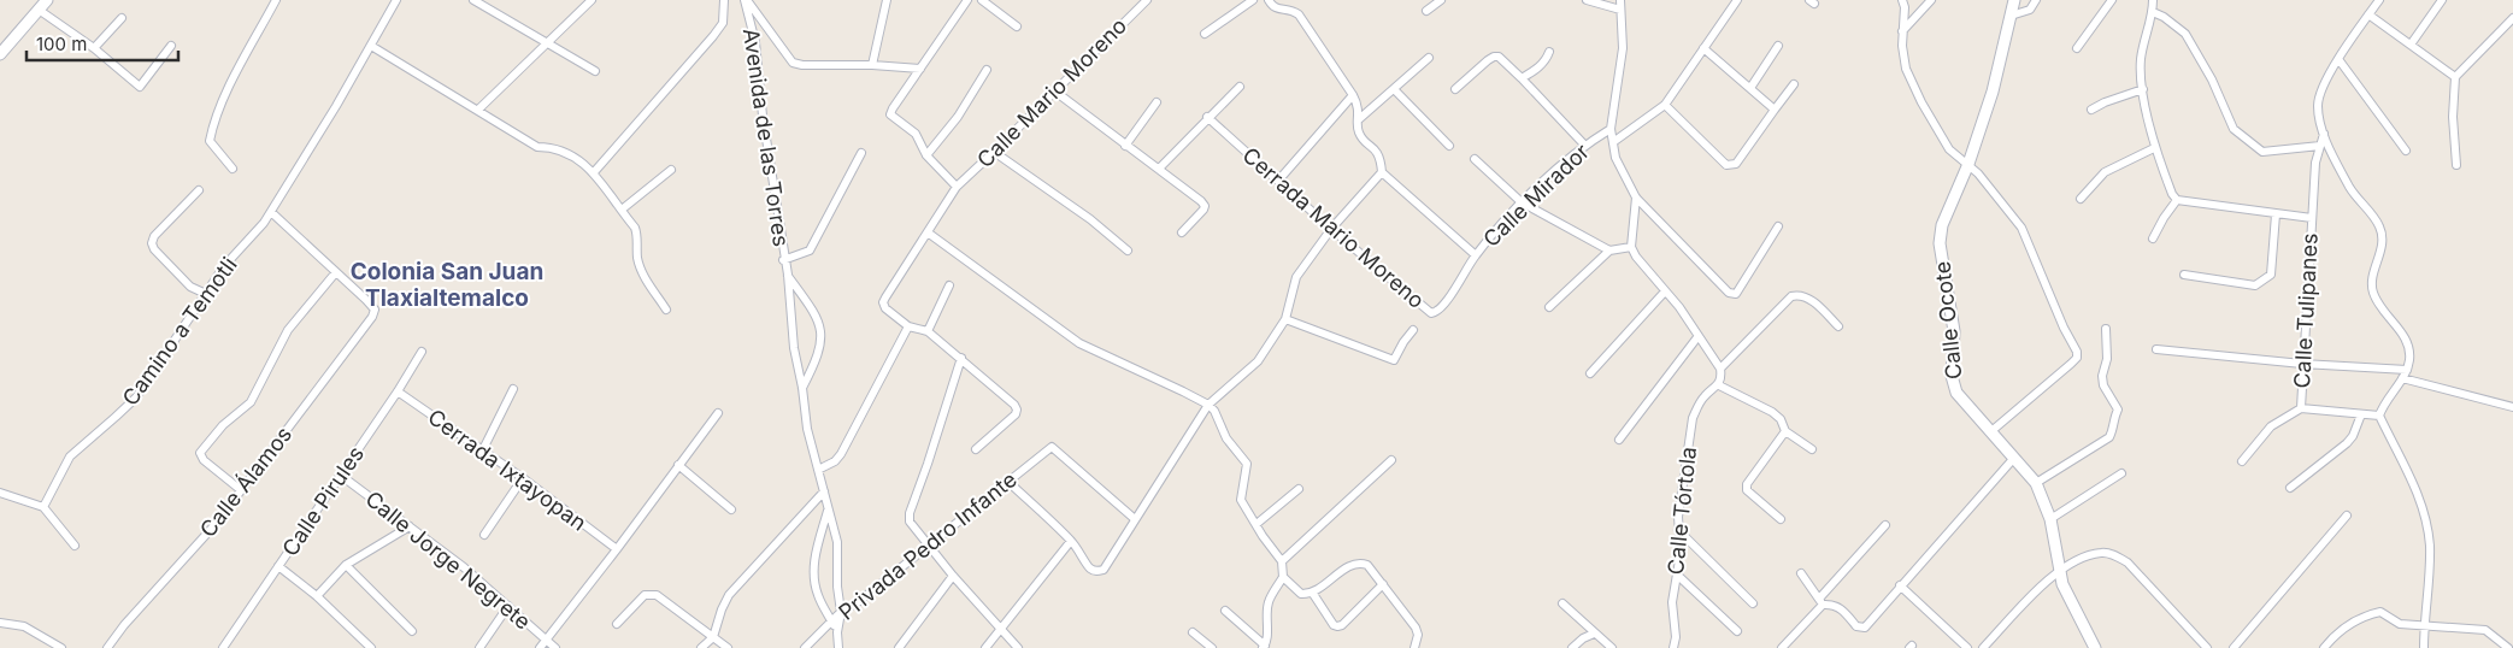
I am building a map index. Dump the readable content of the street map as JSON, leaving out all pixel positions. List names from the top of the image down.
{
  "streets": {
    "street": [
      "Calle Mario Moreno",
      "Avenida de las Torres",
      "Calle Mirador",
      "Cerrada Mario Moreno",
      "Calle Tulipanes",
      "Calle Ocote",
      "Camino a Temotli",
      "Cerrada Ixtayopan",
      "Calle Álamos",
      "Calle Pirules",
      "Calle Tórtola",
      "Privada Pedro Infante",
      "Calle Jorge Negrete"
    ]
  },
  "crossings": [
    ["Avenida de las Torres", "Privada Pedro Infante"],
    ["Calle Mirador", "Cerrada Mario Moreno"],
    ["Cerrada Ixtayopan", "Calle Pirules"],
    ["Calle Pirules", "Calle Jorge Negrete"]
  ],
  "districts": ["Colonia San Juan Tlaxialtemalco"],
  "scale_bar": "100 m"
}
